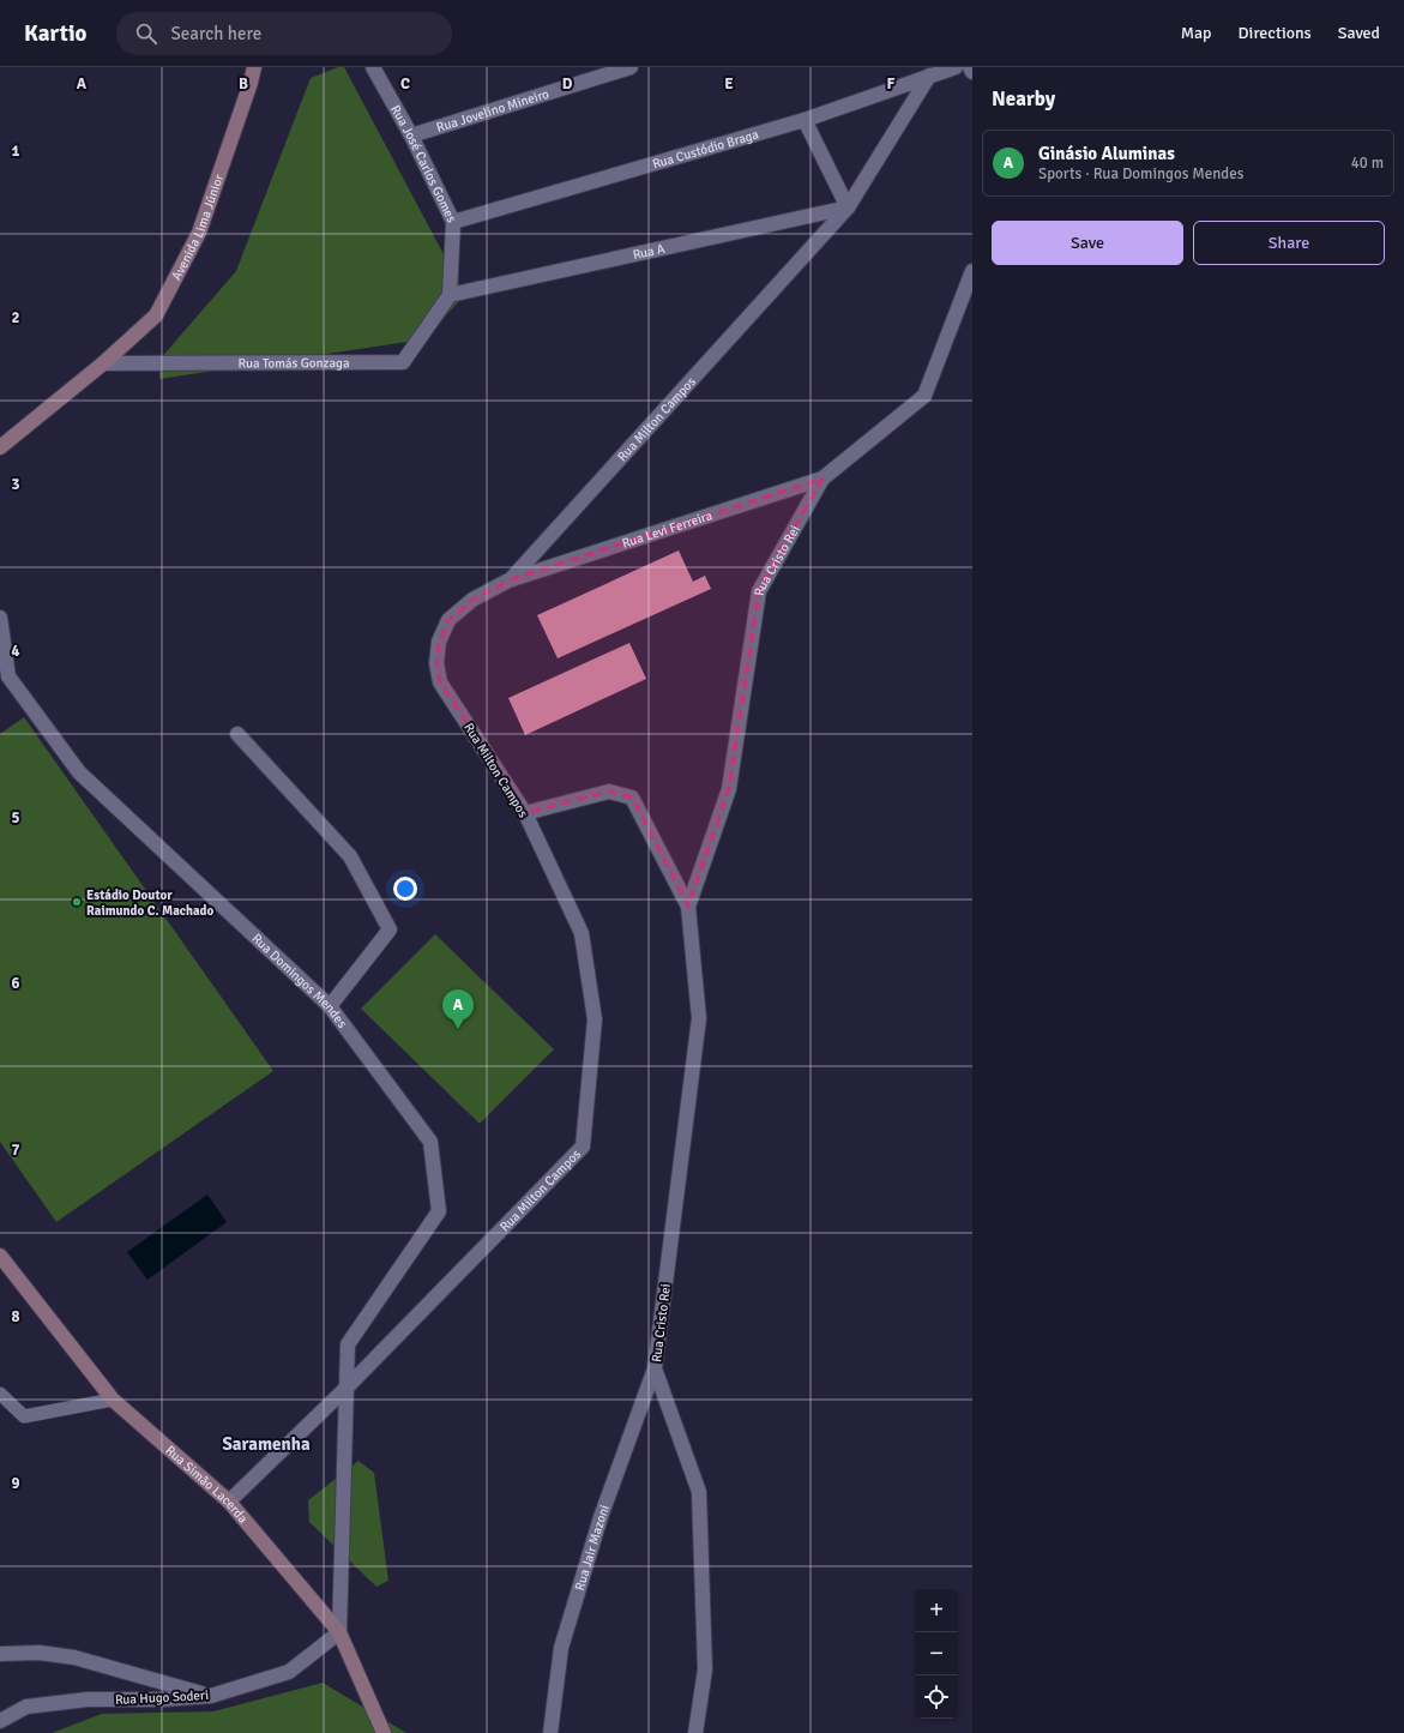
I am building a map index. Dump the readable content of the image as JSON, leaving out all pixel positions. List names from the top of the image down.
{
  "streets": {
    "street": [
      "Rua Jovelino Mineiro",
      "Rua Custódio Braga",
      "Rua José Carlos Gomes",
      "Avenida Lima Júnior",
      "Rua A",
      "Rua Tomás Gonzaga",
      "Rua Milton Campos",
      "Rua Levi Ferreira",
      "Rua Cristo Rei",
      "Rua Domingos Mendes",
      "Rua Simão Lacerda",
      "Rua Jair Mazoni",
      "Rua Hugo Soderi"
    ]
  },
  "crossings": [
    ["Rua Jovelino Mineiro", "Rua José Carlos Gomes"],
    ["Rua Custódio Braga", "Rua José Carlos Gomes"],
    ["Rua Custódio Braga", "Rua Milton Campos"],
    ["Rua José Carlos Gomes", "Rua A"],
    ["Rua José Carlos Gomes", "Rua Tomás Gonzaga"],
    ["Avenida Lima Júnior", "Rua Tomás Gonzaga"],
    ["Rua A", "Rua Tomás Gonzaga"],
    ["Rua A", "Rua Milton Campos"],
    ["Rua Milton Campos", "Rua Levi Ferreira"],
    ["Rua Milton Campos", "Rua Cristo Rei"],
    ["Rua Milton Campos", "Rua Domingos Mendes"],
    ["Rua Milton Campos", "Rua Simão Lacerda"],
    ["Rua Levi Ferreira", "Rua Cristo Rei"],
    ["Rua Cristo Rei", "Rua Jair Mazoni"],
    ["Rua Domingos Mendes", "Rua Simão Lacerda"],
    ["Rua Domingos Mendes", "Rua Hugo Soderi"],
    ["Rua Simão Lacerda", "Rua Hugo Soderi"]
  ],
  "districts": ["Saramenha"],
  "places": ["Estádio Doutor Raimundo C. Machado"],
  "page": {
    "header": "Kartio",
    "search": "Search here",
    "nav": ["Map", "Directions", "Saved"],
    "heading": "Nearby",
    "list": [
      {
        "mark": "A",
        "name": "Ginásio Aluminas",
        "note": "Sports · Rua Domingos Mendes",
        "value": "40 m"
      }
    ],
    "buttons": ["Save", "Share"],
    "pins": "A",
    "map_buttons": ["+", "−"]
  },
  "grid": {
    "columns": [
      "A",
      "B",
      "C",
      "D",
      "E",
      "F"
    ],
    "rows": [
      "1",
      "2",
      "3",
      "4",
      "5",
      "6",
      "7",
      "8",
      "9"
    ]
  }
}
